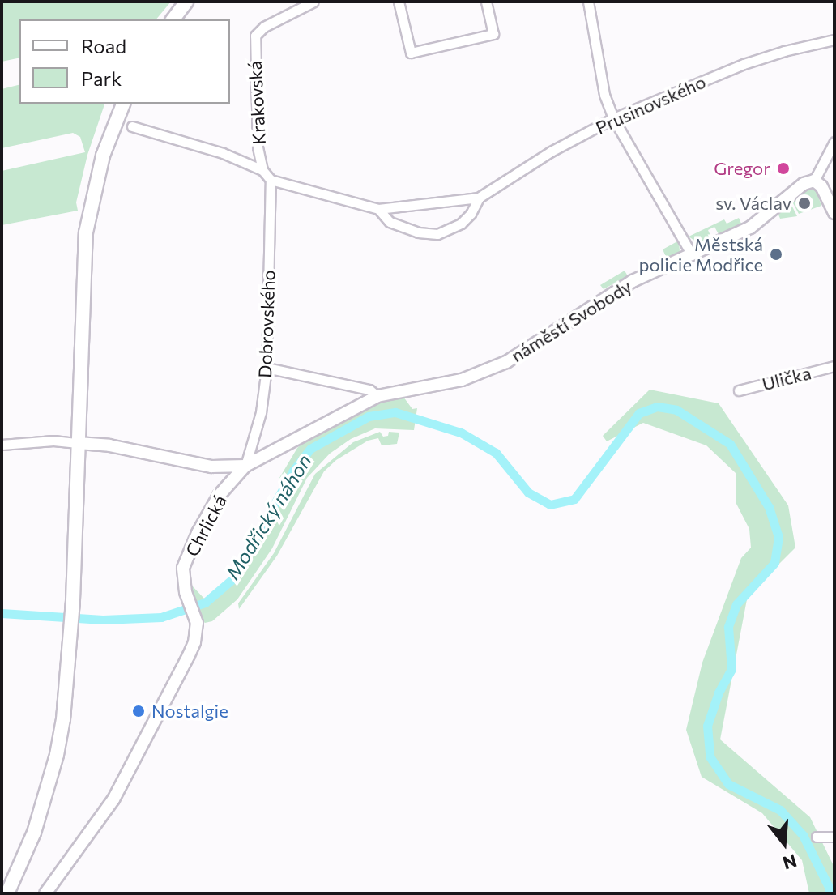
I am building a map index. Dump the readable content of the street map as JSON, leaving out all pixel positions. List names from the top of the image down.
{
  "streets": {
    "street": [
      "Krakovská",
      "Prusinovského",
      "náměstí Svobody",
      "Dobrovského",
      "Ulička",
      "Chrlická"
    ]
  },
  "crossings": [
    ["Prusinovského", "Dobrovského"],
    ["náměstí Svobody", "Dobrovského"],
    ["náměstí Svobody", "Chrlická"],
    ["Dobrovského", "Chrlická"]
  ],
  "water": ["Modřický náhon"],
  "places": [
    "Gregor",
    "sv. Václav",
    "Městská policie Modřice",
    "Nostalgie"
  ],
  "legend": ["Road", "Park"],
  "north": "bottom"
}
